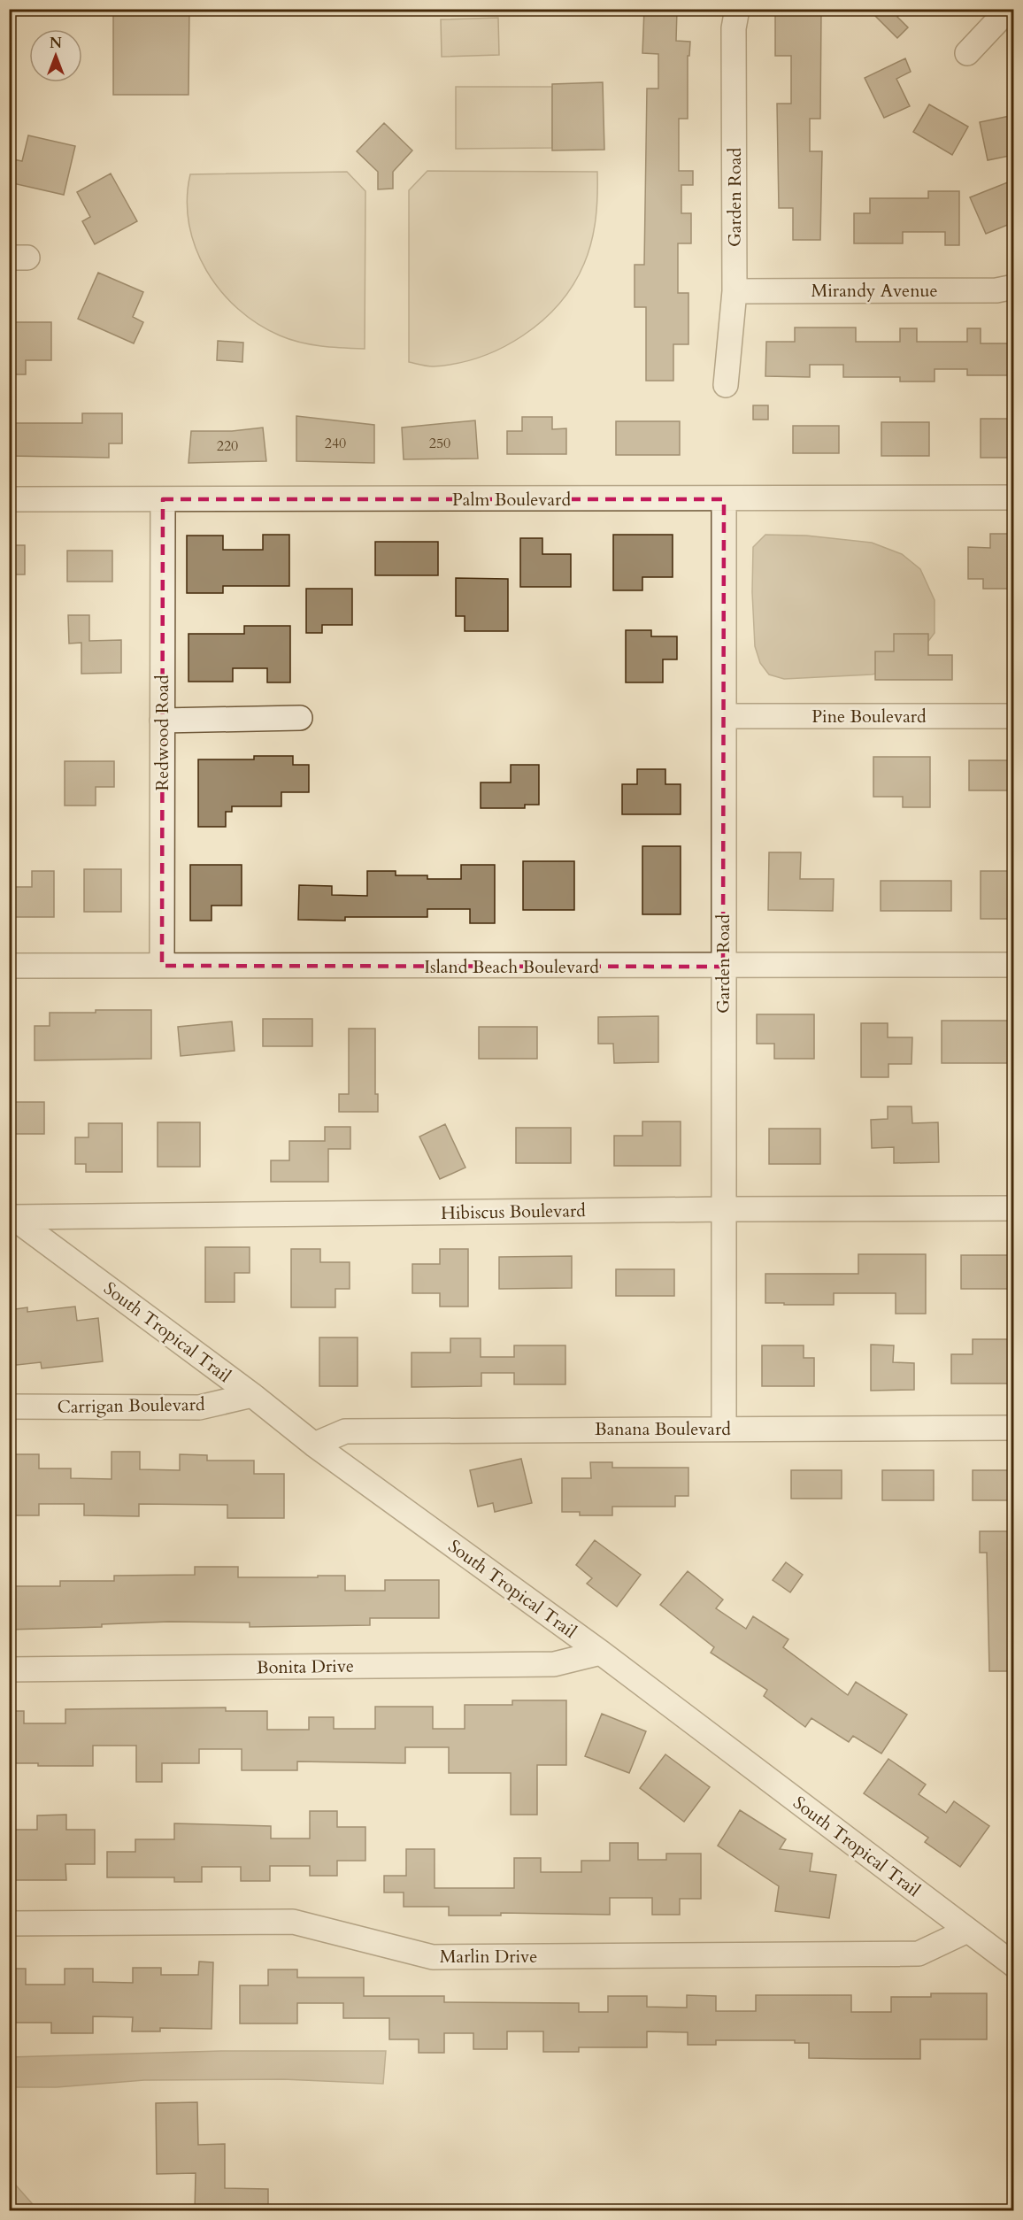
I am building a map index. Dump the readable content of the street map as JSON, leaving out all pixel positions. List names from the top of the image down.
{
  "streets": {
    "street": [
      "Garden Road",
      "Mirandy Avenue",
      "Palm Boulevard",
      "Pine Boulevard",
      "Redwood Road",
      "Island Beach Boulevard",
      "Hibiscus Boulevard",
      "South Tropical Trail",
      "Carrigan Boulevard",
      "Banana Boulevard",
      "Bonita Drive",
      "Marlin Drive"
    ]
  },
  "crossings": [
    ["Garden Road", "Mirandy Avenue"],
    ["Garden Road", "Palm Boulevard"],
    ["Garden Road", "Pine Boulevard"],
    ["Garden Road", "Island Beach Boulevard"],
    ["Garden Road", "Hibiscus Boulevard"],
    ["Garden Road", "Banana Boulevard"],
    ["Palm Boulevard", "Redwood Road"],
    ["Redwood Road", "Island Beach Boulevard"],
    ["Hibiscus Boulevard", "South Tropical Trail"],
    ["South Tropical Trail", "Carrigan Boulevard"],
    ["South Tropical Trail", "Banana Boulevard"],
    ["South Tropical Trail", "Bonita Drive"],
    ["South Tropical Trail", "Marlin Drive"]
  ],
  "house_numbers": ["240", "250", "220"],
  "north": "top"
}
